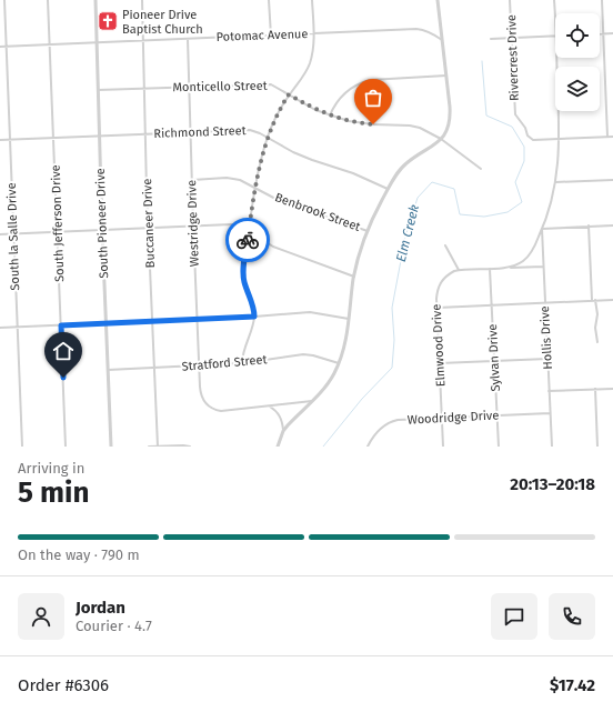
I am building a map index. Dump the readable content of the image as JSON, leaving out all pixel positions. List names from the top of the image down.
{
  "streets": {
    "street": [
      "Potomac Avenue",
      "Rivercrest Drive",
      "Monticello Street",
      "Richmond Street",
      "Benbrook Street",
      "South Jefferson Drive",
      "South Pioneer Drive",
      "Buccaneer Drive",
      "Westridge Drive",
      "South la Salle Drive",
      "Hollis Drive",
      "Elmwood Drive",
      "Sylvan Drive",
      "Stratford Street",
      "Woodridge Drive"
    ]
  },
  "crossings": [
    ["Potomac Avenue", "South Jefferson Drive"],
    ["Potomac Avenue", "South Pioneer Drive"],
    ["Potomac Avenue", "Buccaneer Drive"],
    ["Potomac Avenue", "Westridge Drive"],
    ["Potomac Avenue", "South la Salle Drive"],
    ["Monticello Street", "South Pioneer Drive"],
    ["Monticello Street", "Buccaneer Drive"],
    ["Monticello Street", "Westridge Drive"],
    ["Richmond Street", "South Jefferson Drive"],
    ["Richmond Street", "South Pioneer Drive"],
    ["Richmond Street", "Buccaneer Drive"],
    ["Richmond Street", "Westridge Drive"],
    ["Richmond Street", "South la Salle Drive"],
    ["Benbrook Street", "Westridge Drive"],
    ["South Pioneer Drive", "Stratford Street"],
    ["Buccaneer Drive", "Stratford Street"],
    ["Westridge Drive", "Stratford Street"],
    ["Hollis Drive", "Woodridge Drive"],
    ["Elmwood Drive", "Woodridge Drive"],
    ["Sylvan Drive", "Woodridge Drive"]
  ],
  "water": ["Elm Creek"],
  "places": {
    "church": ["Pioneer Drive Baptist Church"]
  },
  "page": {
    "heading": ["5 min", "Arriving in", "20:13–20:18"],
    "panel": [
      "Jordan",
      "Courier · 4.7",
      "Order #6306",
      "$17.42"
    ],
    "bar": "On the way · 790 m"
  }
}
